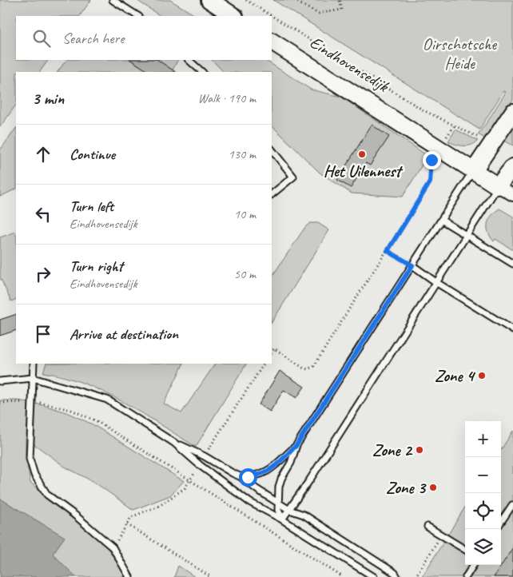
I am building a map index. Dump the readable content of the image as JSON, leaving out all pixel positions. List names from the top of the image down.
{
  "streets": {
    "street": ["Eindhovensedijk"]
  },
  "parks": ["Oirschotsche Heide"],
  "places": [
    "Het Uilennest",
    "Zone 4",
    "Zone 2",
    "Zone 3"
  ],
  "page": {
    "search": "Search here",
    "heading": ["3 min", "Walk · 190 m"],
    "list": [
      ["Continue", "130 m"],
      ["Turn left", "Eindhovensedijk", "10 m"],
      ["Turn right", "Eindhovensedijk", "50 m"],
      "Arrive at destination"
    ],
    "map_buttons": ["+", "−"]
  }
}
